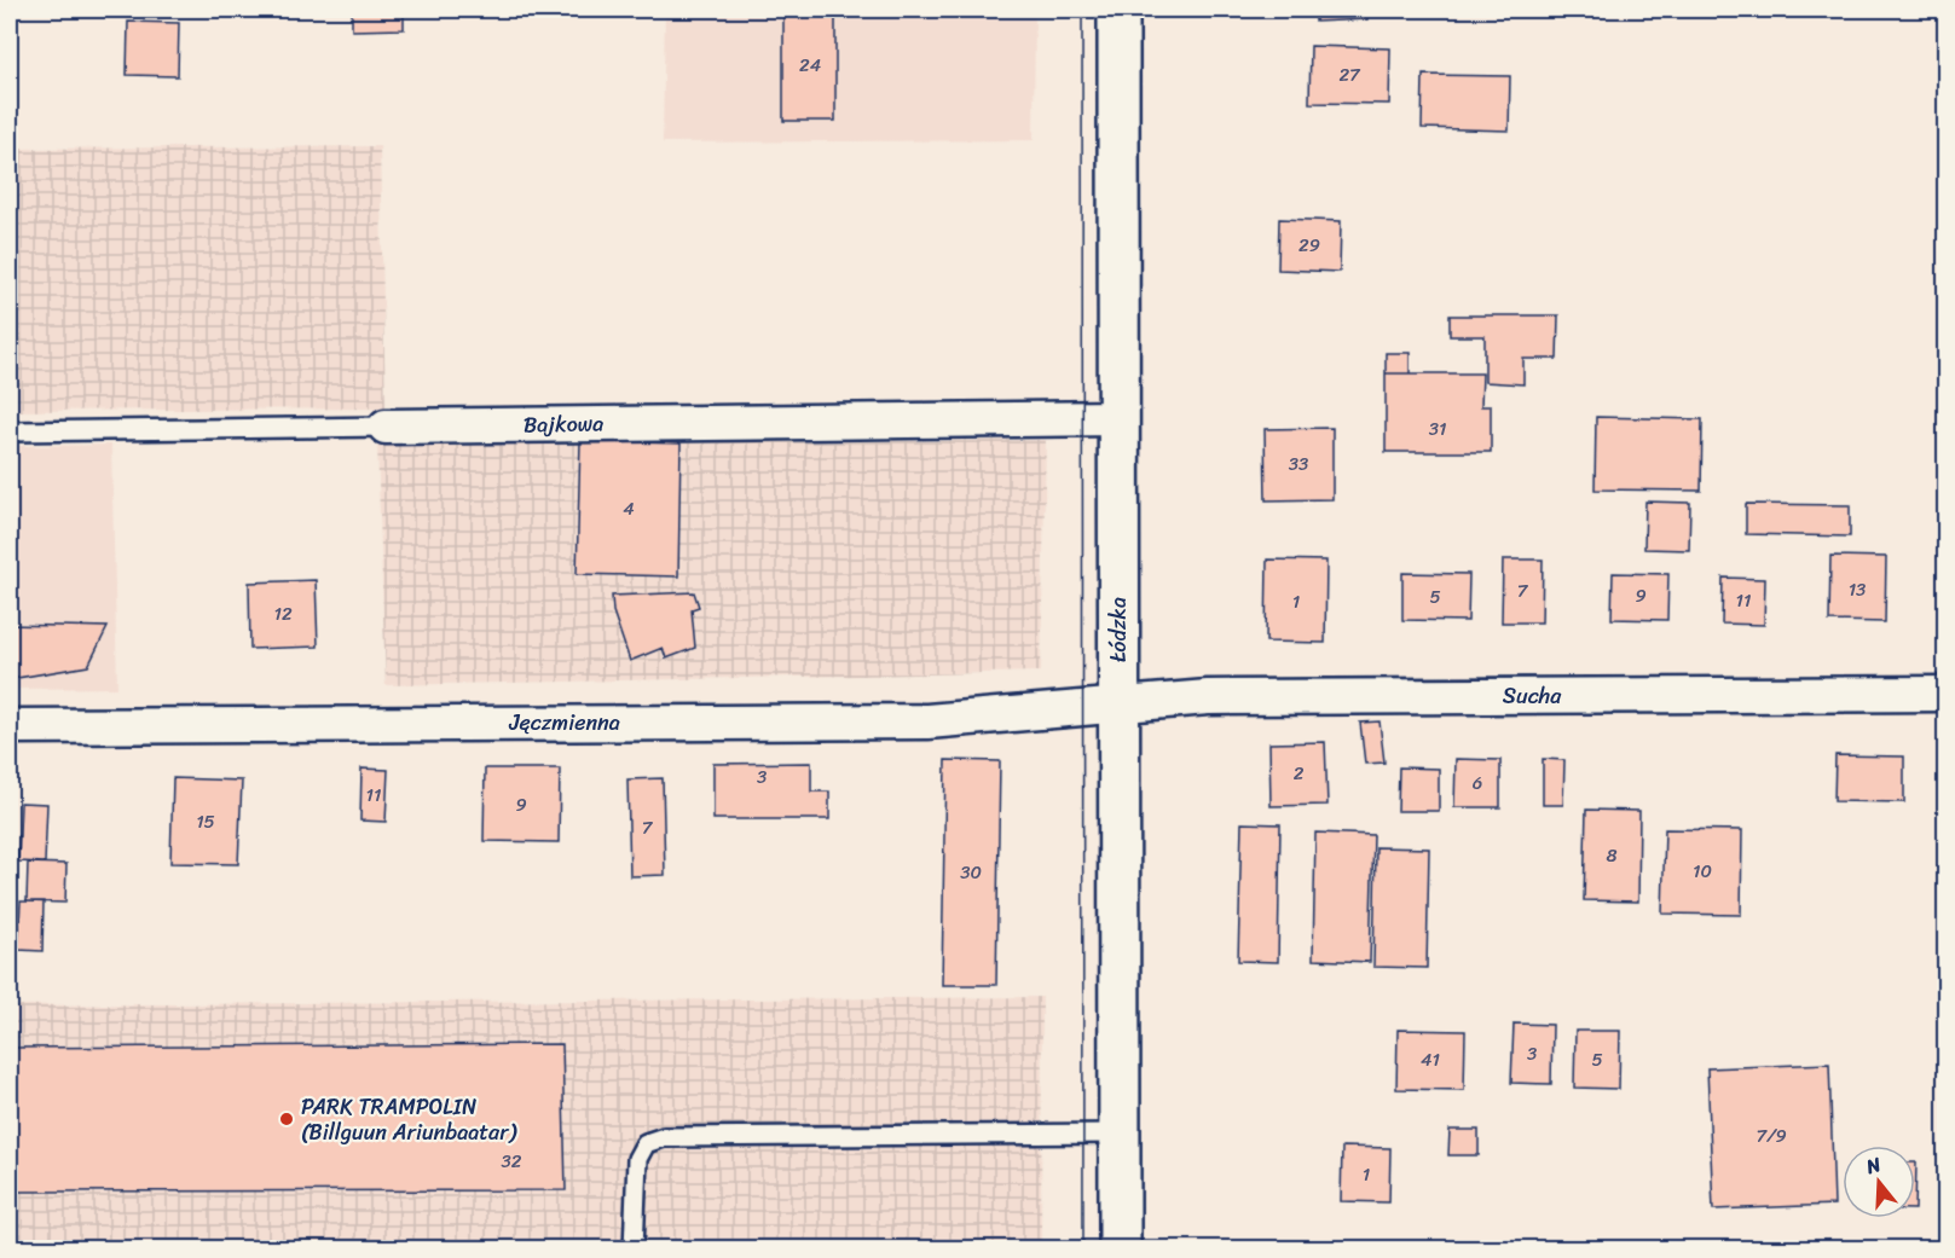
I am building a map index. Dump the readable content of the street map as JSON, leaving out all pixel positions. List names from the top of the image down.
{
  "streets": {
    "main road": ["Łódzka"],
    "street": ["Bajkowa", "Sucha", "Jęczmienna"]
  },
  "crossings": [
    ["Bajkowa", "Łódzka"],
    ["Łódzka", "Sucha"],
    ["Łódzka", "Jęczmienna"],
    ["Sucha", "Jęczmienna"]
  ],
  "places": ["PARK TRAMPOLIN (Billguun Ariunbaatar)"],
  "house_numbers": [
    "24",
    "27",
    "29",
    "31",
    "33",
    "4",
    "13",
    "7",
    "9",
    "5",
    "11",
    "1",
    "12",
    "2",
    "3",
    "6",
    "11",
    "9",
    "15",
    "7",
    "8",
    "10",
    "30",
    "3",
    "41",
    "5",
    "7/9",
    "32",
    "1"
  ],
  "north": "top"
}
